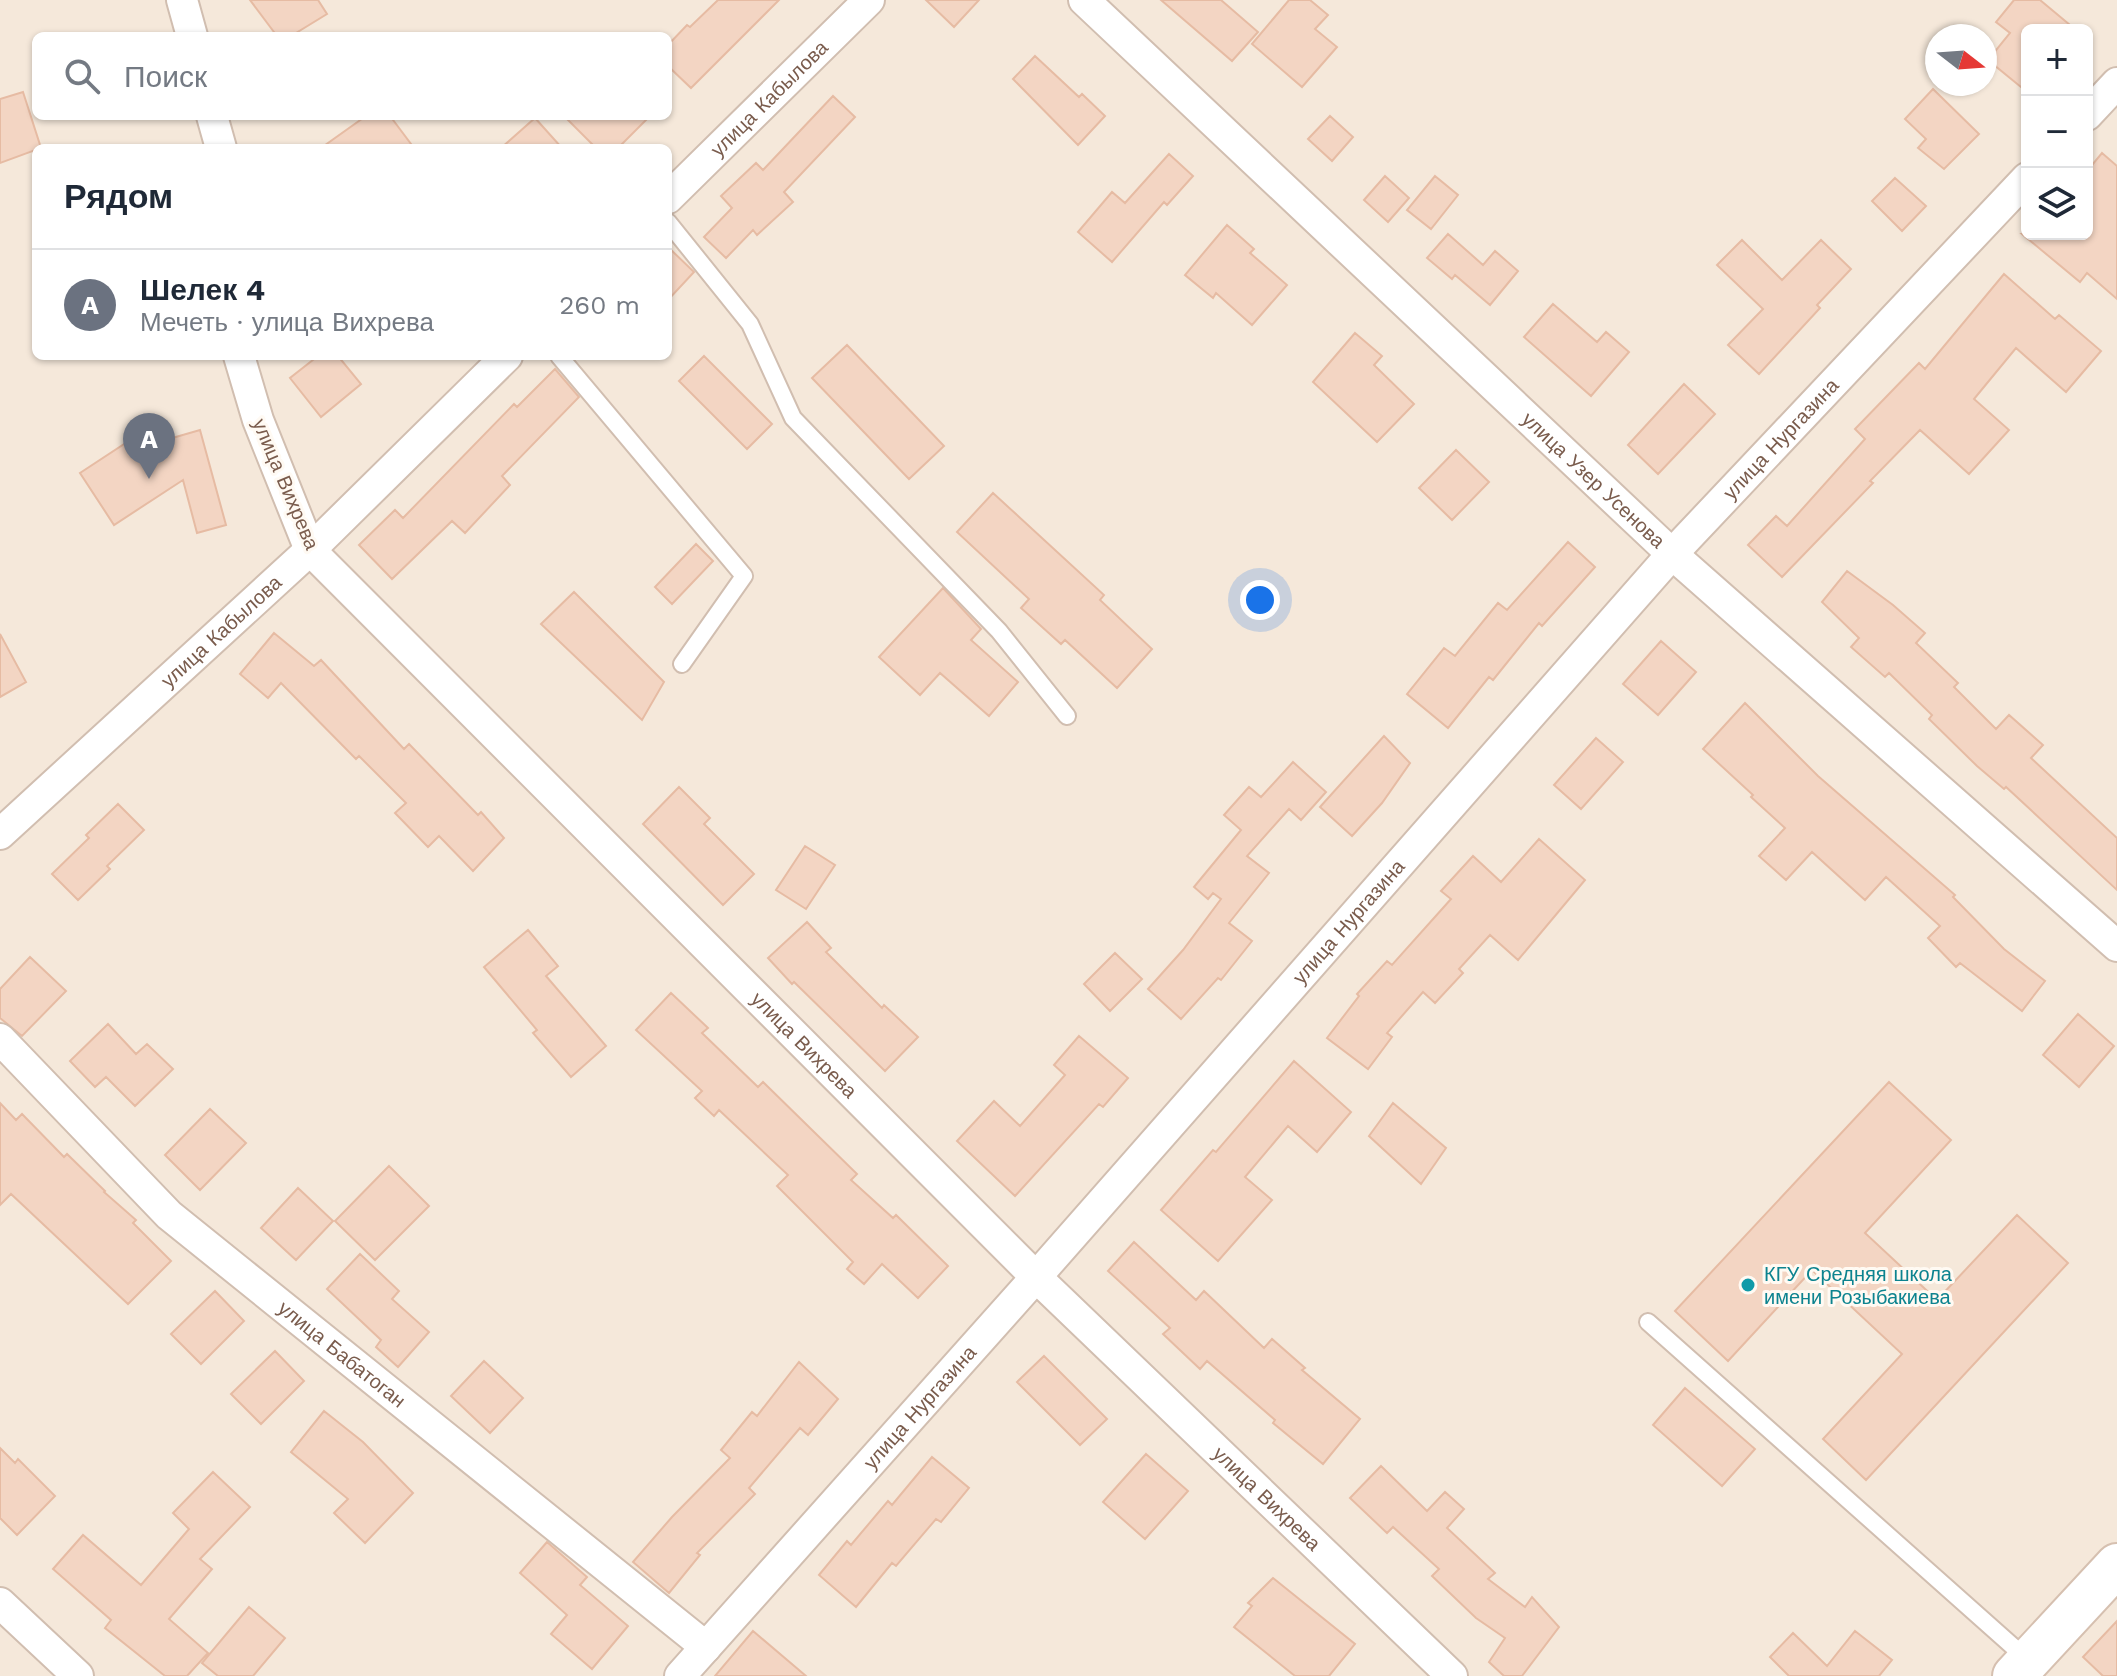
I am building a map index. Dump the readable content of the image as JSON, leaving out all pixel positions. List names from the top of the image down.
{
  "streets": {
    "street": [
      "улица Кабылова",
      "улица Нургазина",
      "улица Узер Усенова",
      "улица Вихрева",
      "улица Бабатоган"
    ]
  },
  "crossings": [
    ["улица Кабылова", "улица Вихрева"],
    ["улица Нургазина", "улица Узер Усенова"],
    ["улица Нургазина", "улица Вихрева"],
    ["улица Нургазина", "улица Бабатоган"]
  ],
  "places": ["КГУ Средняя школа имени Розыбакиева"],
  "north": "right",
  "page": {
    "map_buttons": ["+", "−"],
    "search": "Поиск",
    "heading": "Рядом",
    "list": [
      {
        "mark": "A",
        "name": "Шелек 4",
        "note": "Мечеть · улица Вихрева",
        "value": "260 m"
      }
    ],
    "pins": "A"
  }
}
